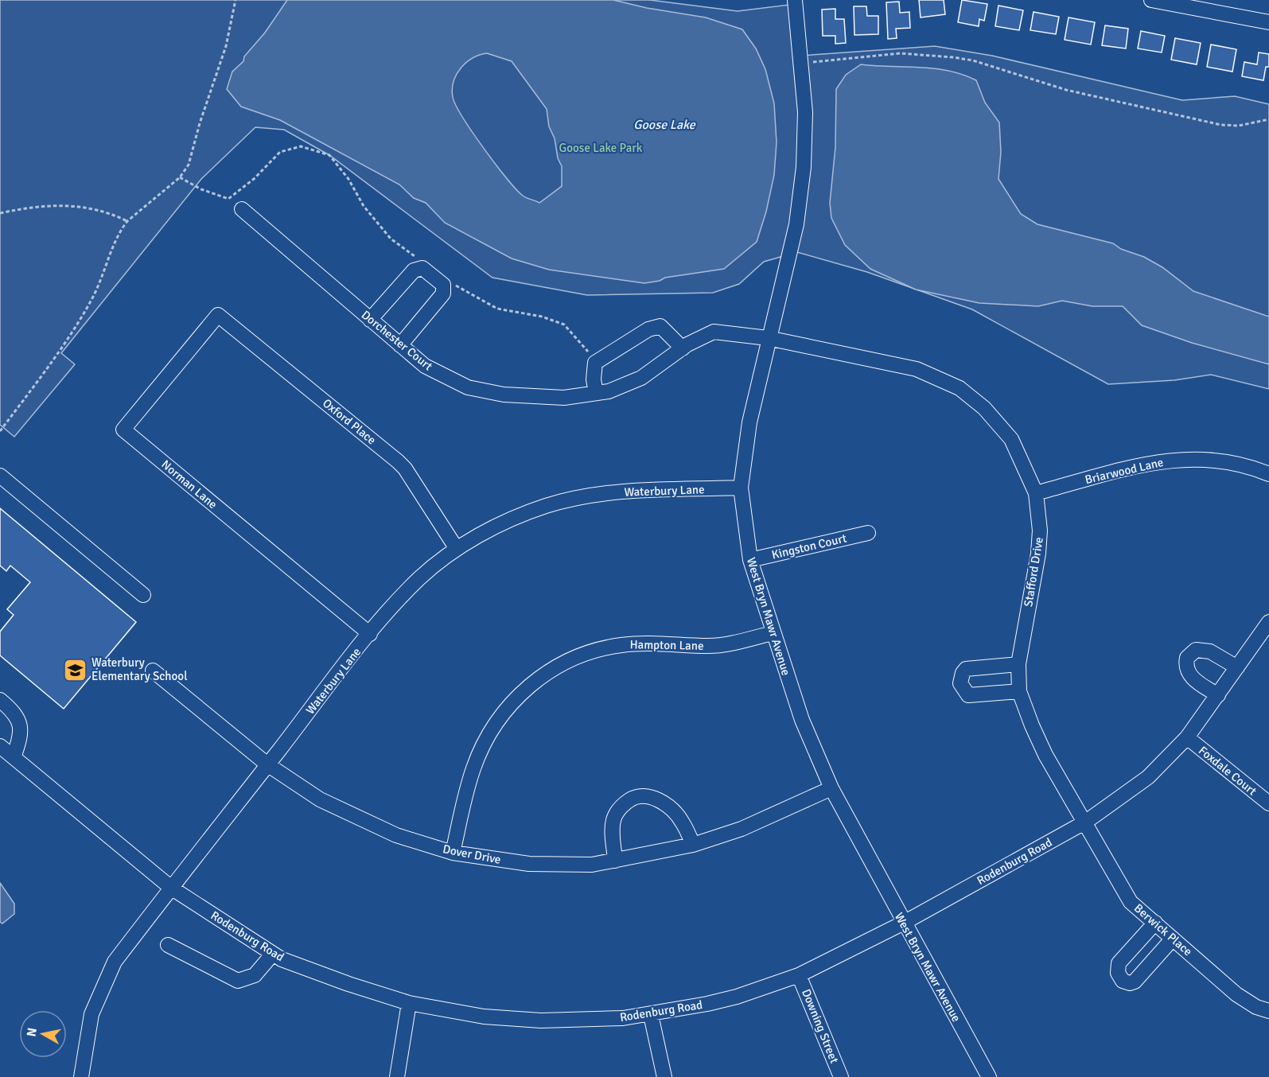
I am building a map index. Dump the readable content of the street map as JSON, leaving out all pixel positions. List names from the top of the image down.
{
  "streets": {
    "street": [
      "Dorchester Court",
      "Oxford Place",
      "Briarwood Lane",
      "Norman Lane",
      "Waterbury Lane",
      "Kingston Court",
      "Stafford Drive",
      "West Bryn Mawr Avenue",
      "Hampton Lane",
      "Foxdale Court",
      "Dover Drive",
      "Rodenburg Road",
      "Berwick Place",
      "Downing Street"
    ]
  },
  "crossings": [
    ["Dorchester Court", "Stafford Drive"],
    ["Dorchester Court", "West Bryn Mawr Avenue"],
    ["Oxford Place", "Norman Lane"],
    ["Oxford Place", "Waterbury Lane"],
    ["Briarwood Lane", "Stafford Drive"],
    ["Norman Lane", "Waterbury Lane"],
    ["Waterbury Lane", "West Bryn Mawr Avenue"],
    ["Waterbury Lane", "Dover Drive"],
    ["Waterbury Lane", "Rodenburg Road"],
    ["Kingston Court", "West Bryn Mawr Avenue"],
    ["Stafford Drive", "West Bryn Mawr Avenue"],
    ["Stafford Drive", "Rodenburg Road"],
    ["Stafford Drive", "Berwick Place"],
    ["West Bryn Mawr Avenue", "Hampton Lane"],
    ["West Bryn Mawr Avenue", "Dover Drive"],
    ["West Bryn Mawr Avenue", "Rodenburg Road"],
    ["Hampton Lane", "Dover Drive"],
    ["Foxdale Court", "Rodenburg Road"],
    ["Rodenburg Road", "Berwick Place"],
    ["Rodenburg Road", "Downing Street"]
  ],
  "water": ["Goose Lake"],
  "parks": ["Goose Lake Park"],
  "places": {
    "school or university": ["Waterbury Elementary School"]
  },
  "north": "left"
}
